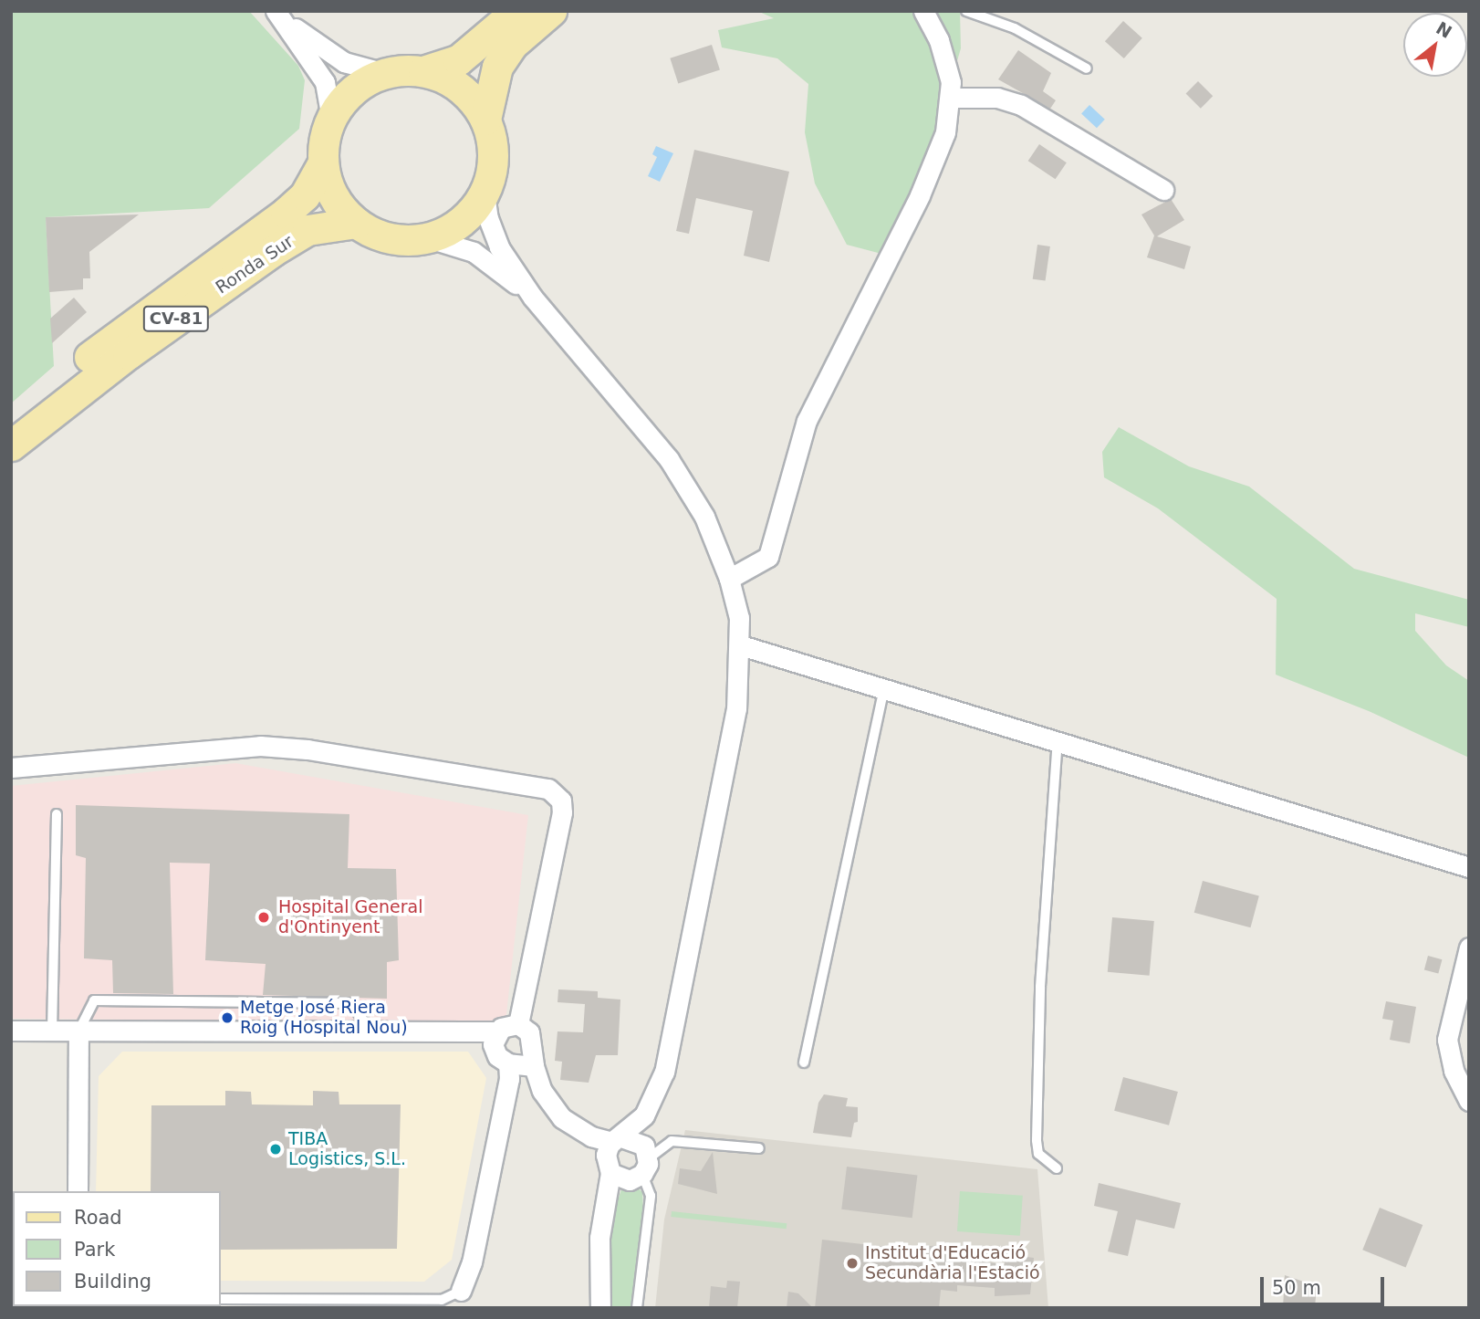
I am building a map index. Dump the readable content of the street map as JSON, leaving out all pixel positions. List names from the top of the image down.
{
  "streets": {
    "main road": ["Ronda Sur", "CV-81"]
  },
  "crossings": [
    ["Ronda Sur", "CV-81"]
  ],
  "places": [
    "Hospital General d'Ontinyent",
    "Metge José Riera Roig (Hospital Nou)",
    "TIBA Logistics, S.L.",
    "Institut d'Educació Secundària l'Estació"
  ],
  "legend": ["Road", "Park", "Building"],
  "scale_bar": "50 m",
  "north": "top right"
}
